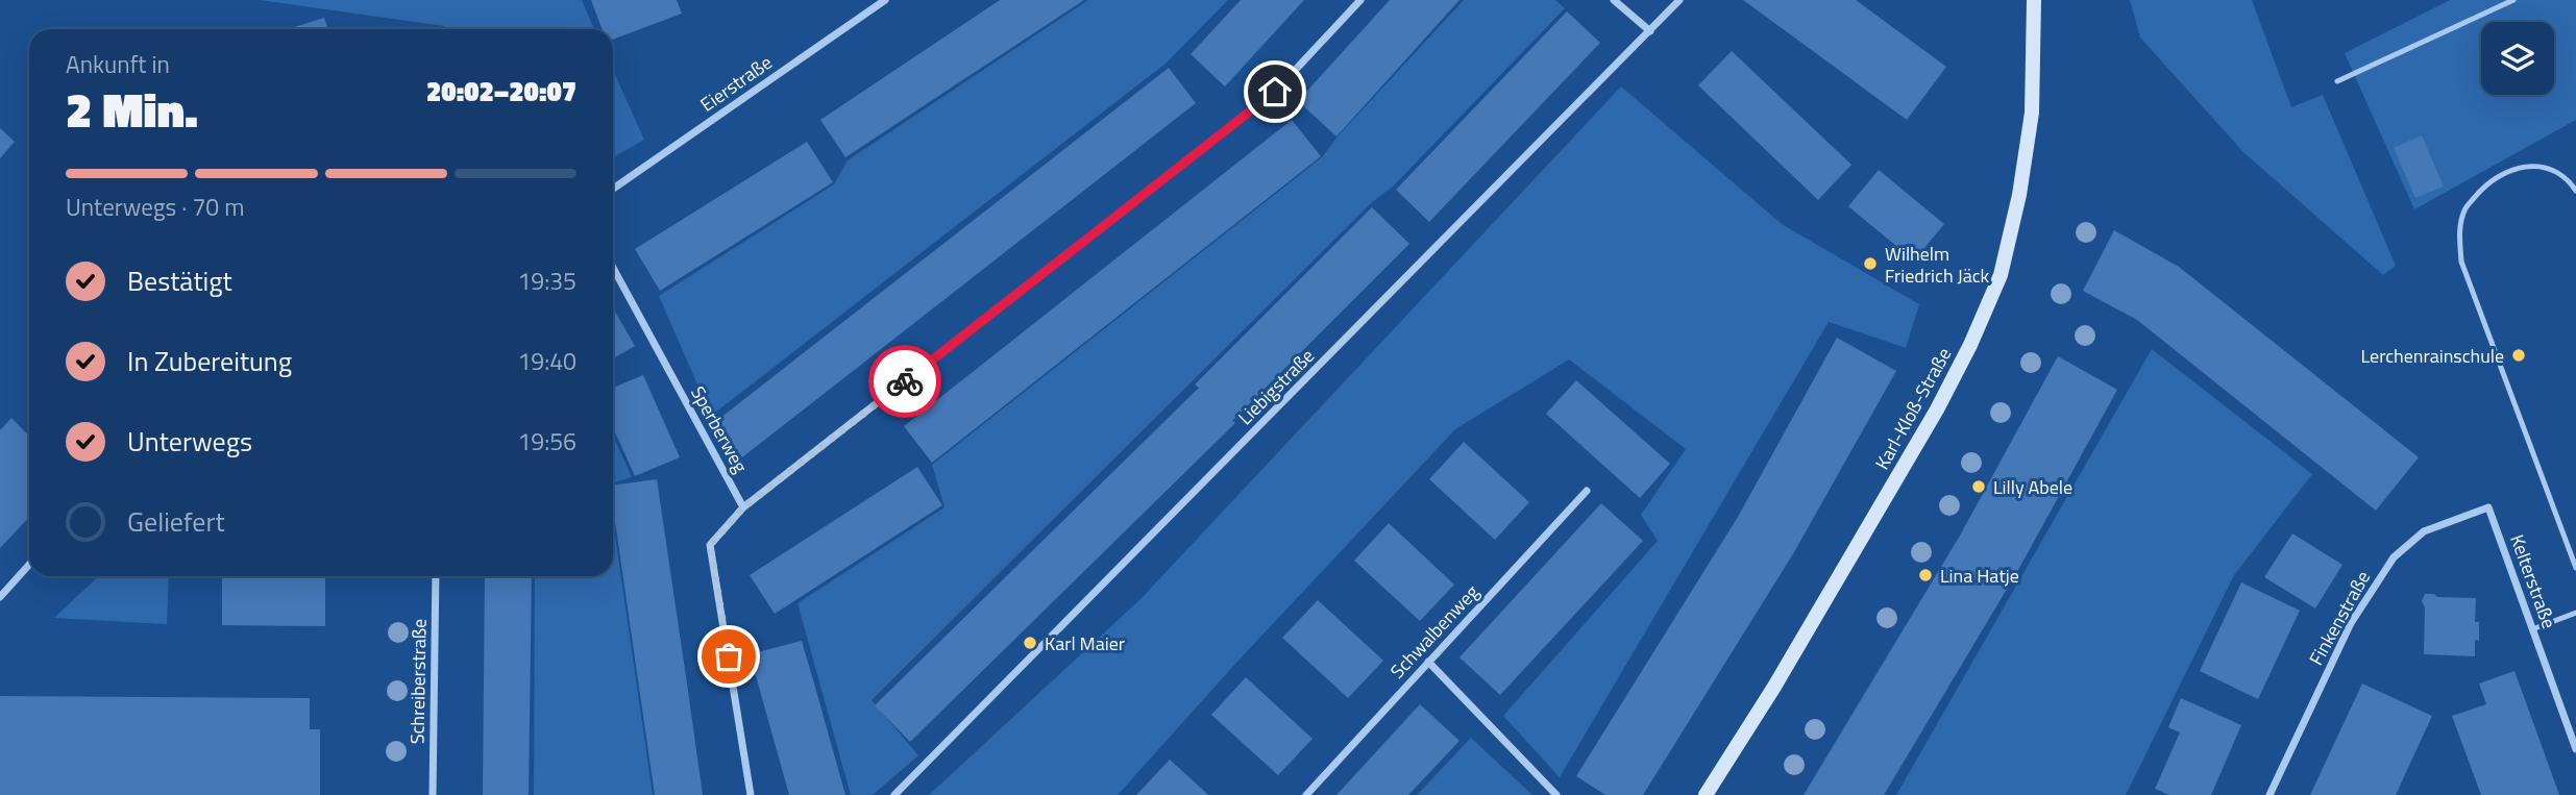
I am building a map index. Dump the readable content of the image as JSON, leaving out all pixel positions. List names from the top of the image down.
{
  "streets": {
    "main road": ["Karl-Kloß-Straße"],
    "street": [
      "Eierstraße",
      "Liebigstraße",
      "Sperberweg",
      "Kelterstraße",
      "Finkenstraße",
      "Schwalbenweg",
      "Schreiberstraße"
    ]
  },
  "crossings": [
    ["Kelterstraße", "Finkenstraße"]
  ],
  "places": [
    "Wilhelm Friedrich Jäck",
    "Lerchenrainschule",
    "Lilly Abele",
    "Lina Hatje",
    "Karl Maier"
  ],
  "page": {
    "heading": ["2 Min.", "Ankunft in", "20:02–20:07"],
    "bar": "Unterwegs · 70 m",
    "list": [
      ["Bestätigt", "19:35"],
      ["In Zubereitung", "19:40"],
      ["Unterwegs", "19:56"],
      "Geliefert"
    ]
  }
}
